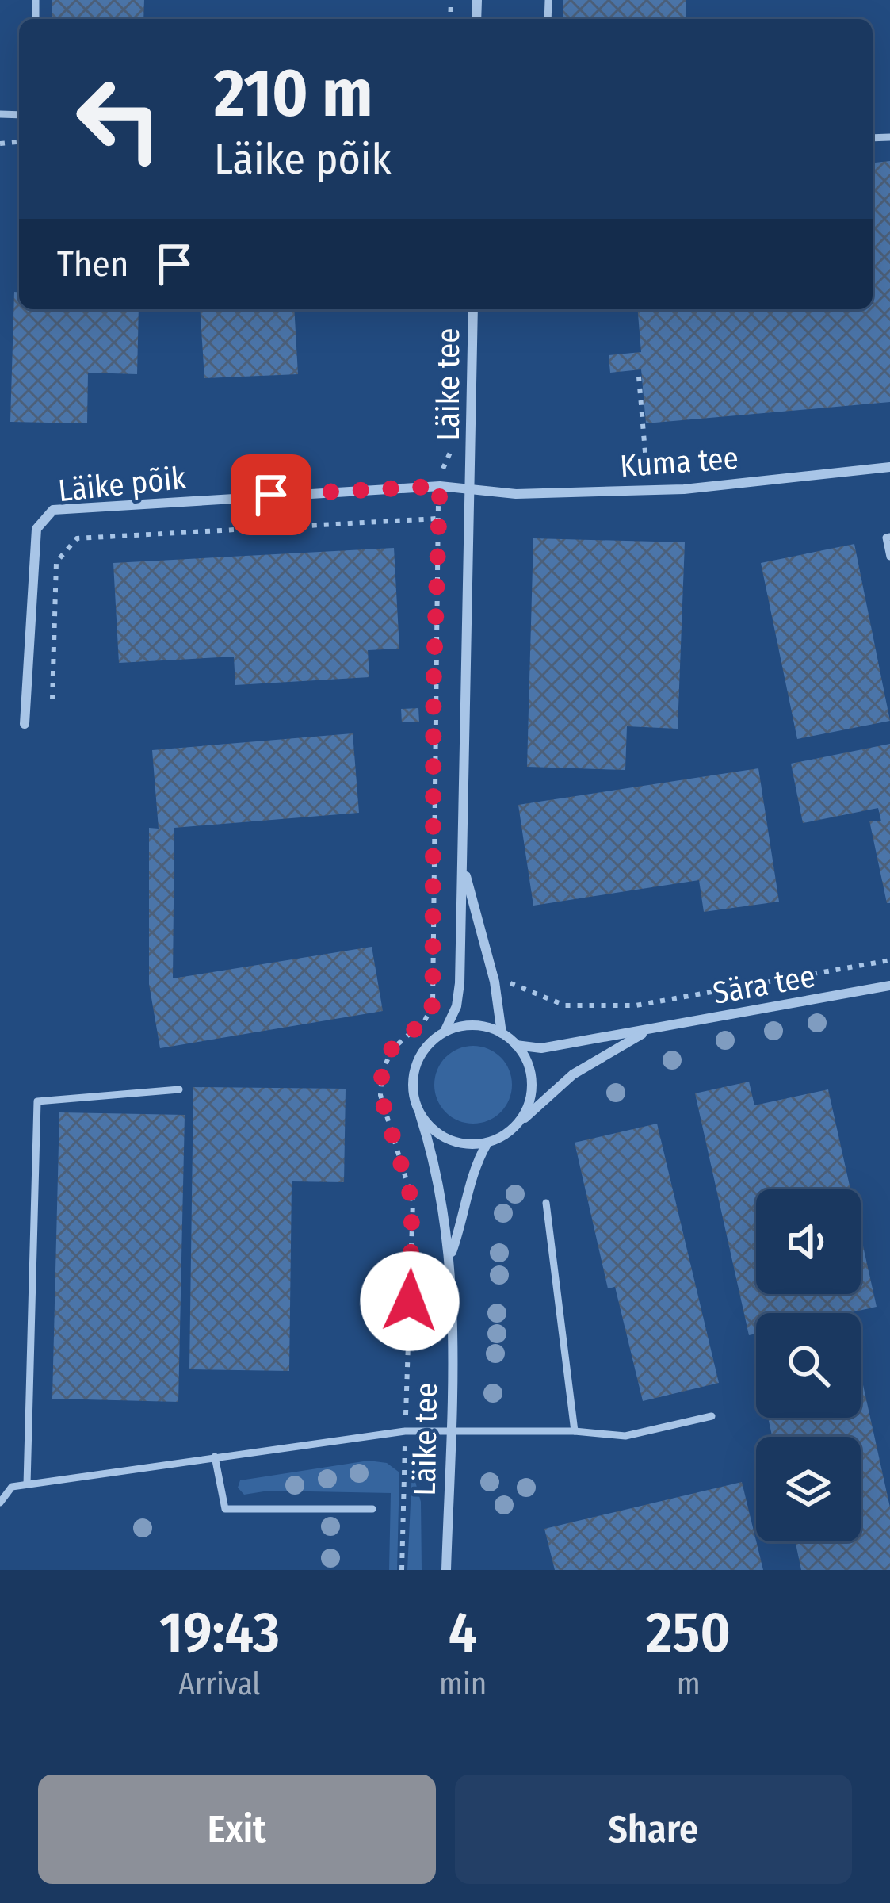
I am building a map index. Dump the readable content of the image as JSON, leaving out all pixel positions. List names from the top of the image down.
{
  "streets": {
    "street": [
      "Läike tee",
      "Kuma tee",
      "Läike põik",
      "Sära tee"
    ]
  },
  "crossings": [
    ["Läike tee", "Kuma tee"],
    ["Läike tee", "Läike põik"],
    ["Läike tee", "Sära tee"],
    ["Kuma tee", "Läike põik"]
  ],
  "page": {
    "turn": ["210 m", "Läike põik"],
    "then": "Then",
    "eta": [
      "19:43",
      "Arrival",
      "4",
      "min",
      "250",
      "m"
    ],
    "buttons": ["Exit", "Share"]
  }
}
